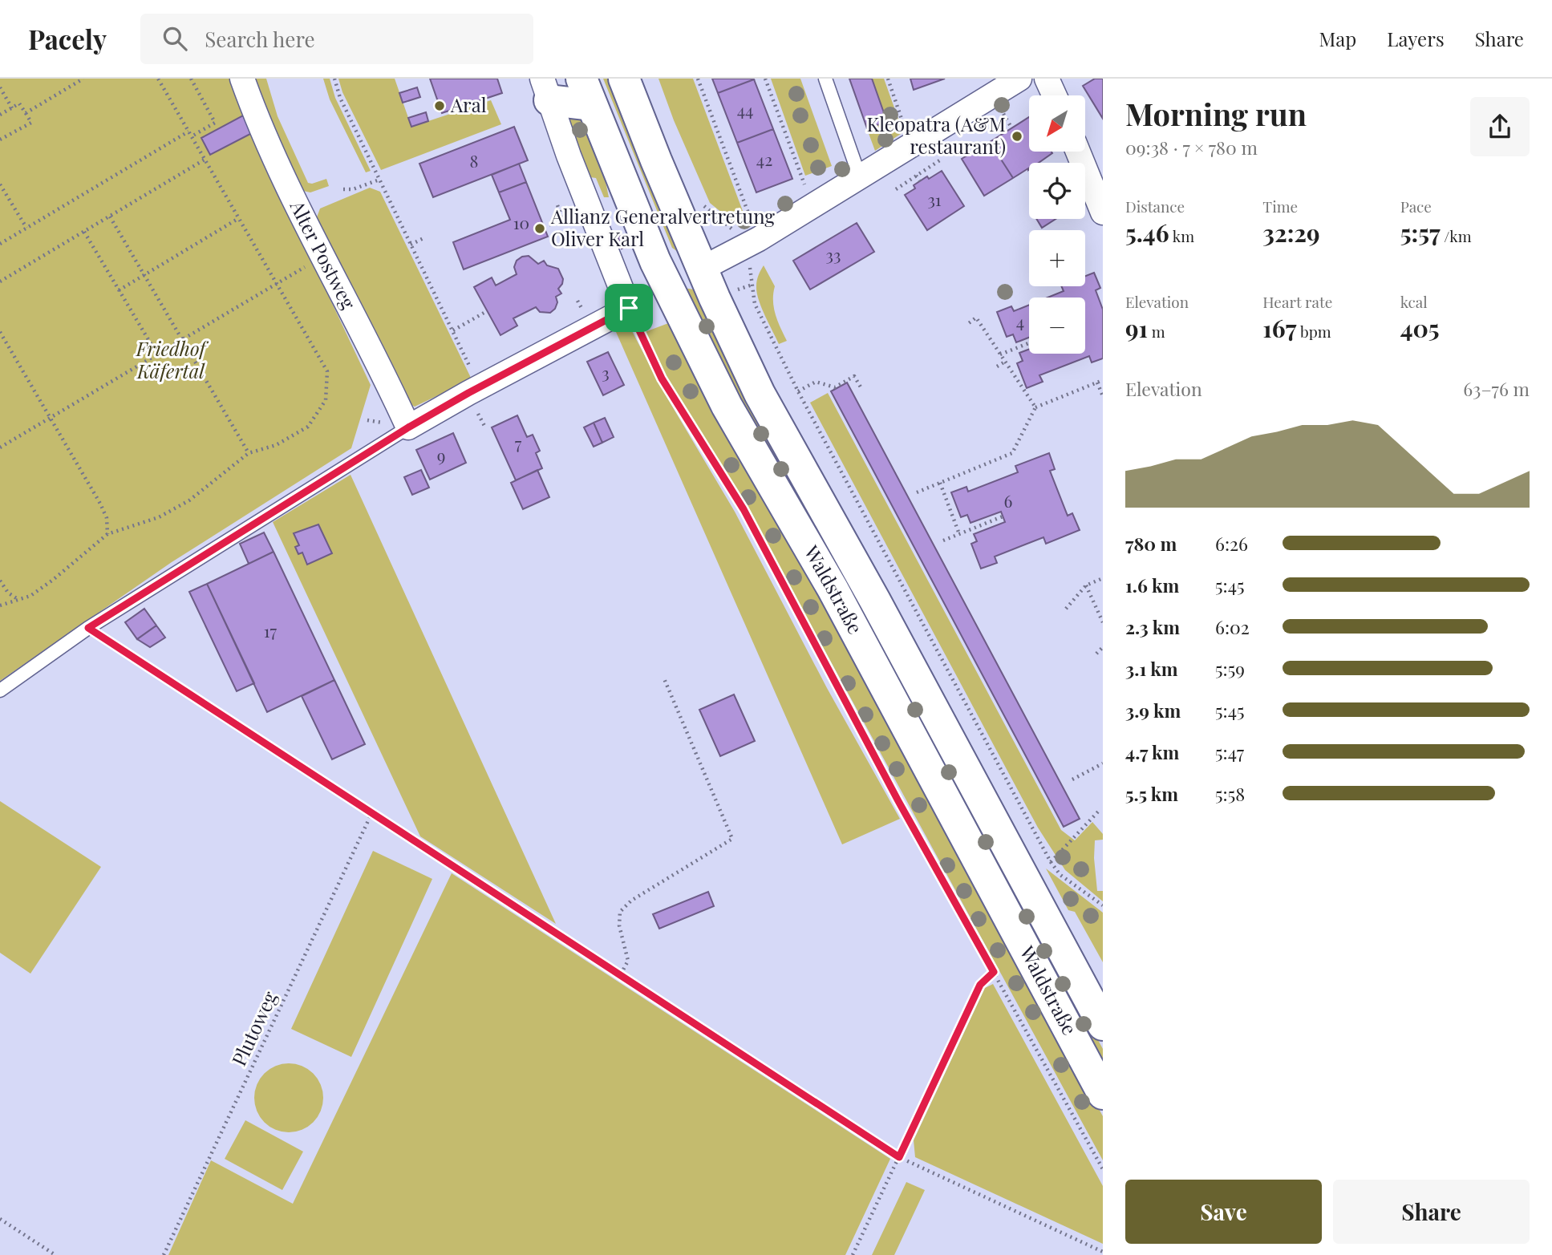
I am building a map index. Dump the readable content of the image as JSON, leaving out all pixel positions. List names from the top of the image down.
{
  "streets": {
    "main road": ["Waldstraße"],
    "street": ["Alter Postweg"],
    "path": ["Plutoweg"]
  },
  "parks": ["Friedhof Käfertal"],
  "places": ["Aral", "Kleopatra (A&M restaurant)", "Allianz Generalvertretung Oliver Karl"],
  "house_numbers": [
    "44",
    "42",
    "8",
    "31",
    "10",
    "33",
    "4",
    "3",
    "7",
    "9",
    "6",
    "17"
  ],
  "north": "bottom left",
  "page": {
    "header": "Pacely",
    "search": "Search here",
    "nav": ["Map", "Layers", "Share"],
    "heading": ["Morning run", "09:38 · 7 × 780 m"],
    "map_buttons": ["+", "−"],
    "stats": [
      ["Distance", "5.46 km"],
      ["Time", "32:29"],
      ["Pace", "5:57 /km"],
      ["Elevation", "91 m"],
      ["Heart rate", "167 bpm"],
      ["kcal", "405"]
    ],
    "chart": ["Elevation", "63–76 m"],
    "list": [
      {
        "name": "780 m",
        "note": "6:26"
      },
      {
        "name": "1.6 km",
        "note": "5:45"
      },
      {
        "name": "2.3 km",
        "note": "6:02"
      },
      {
        "name": "3.1 km",
        "note": "5:59"
      },
      {
        "name": "3.9 km",
        "note": "5:45"
      },
      {
        "name": "4.7 km",
        "note": "5:47"
      },
      {
        "name": "5.5 km",
        "note": "5:58"
      }
    ],
    "buttons": ["Save", "Share"]
  }
}
